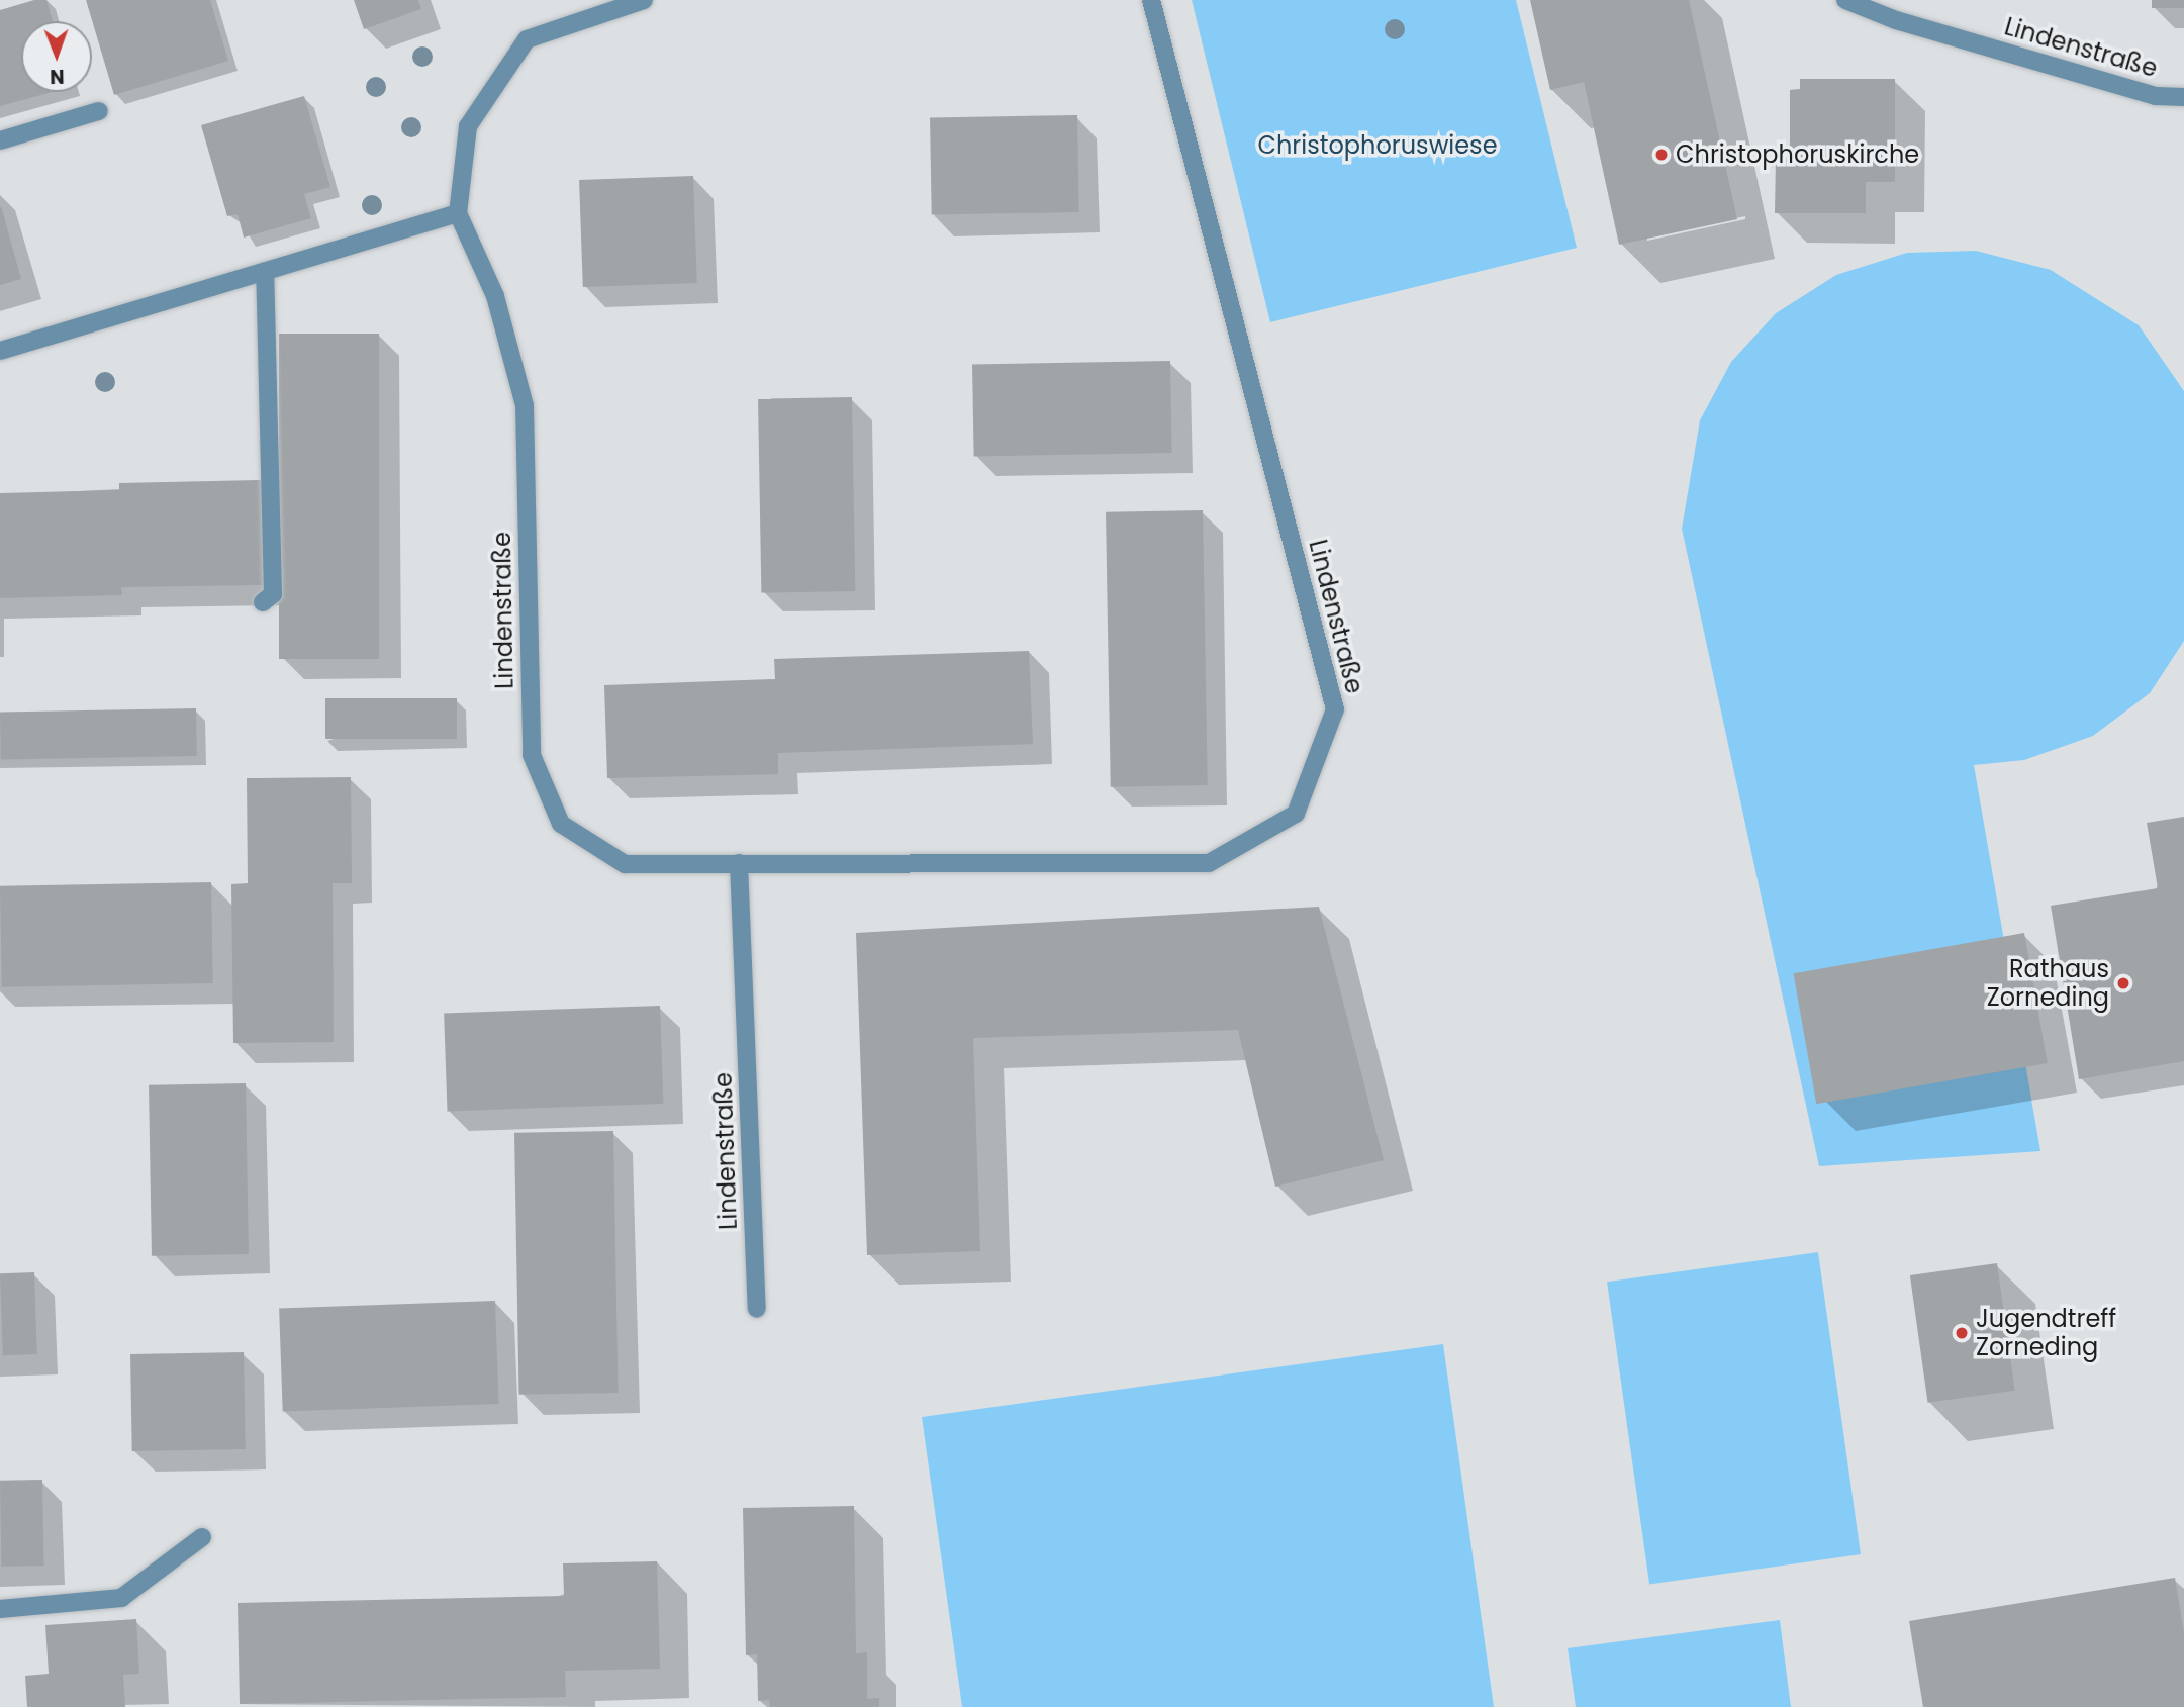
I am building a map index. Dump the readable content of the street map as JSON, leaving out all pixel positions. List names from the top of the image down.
{
  "streets": {
    "street": ["Lindenstraße"]
  },
  "parks": ["Christophoruswiese"],
  "places": ["Christophoruskirche", "Rathaus Zorneding", "Jugendtreff Zorneding"],
  "north": "bottom"
}
